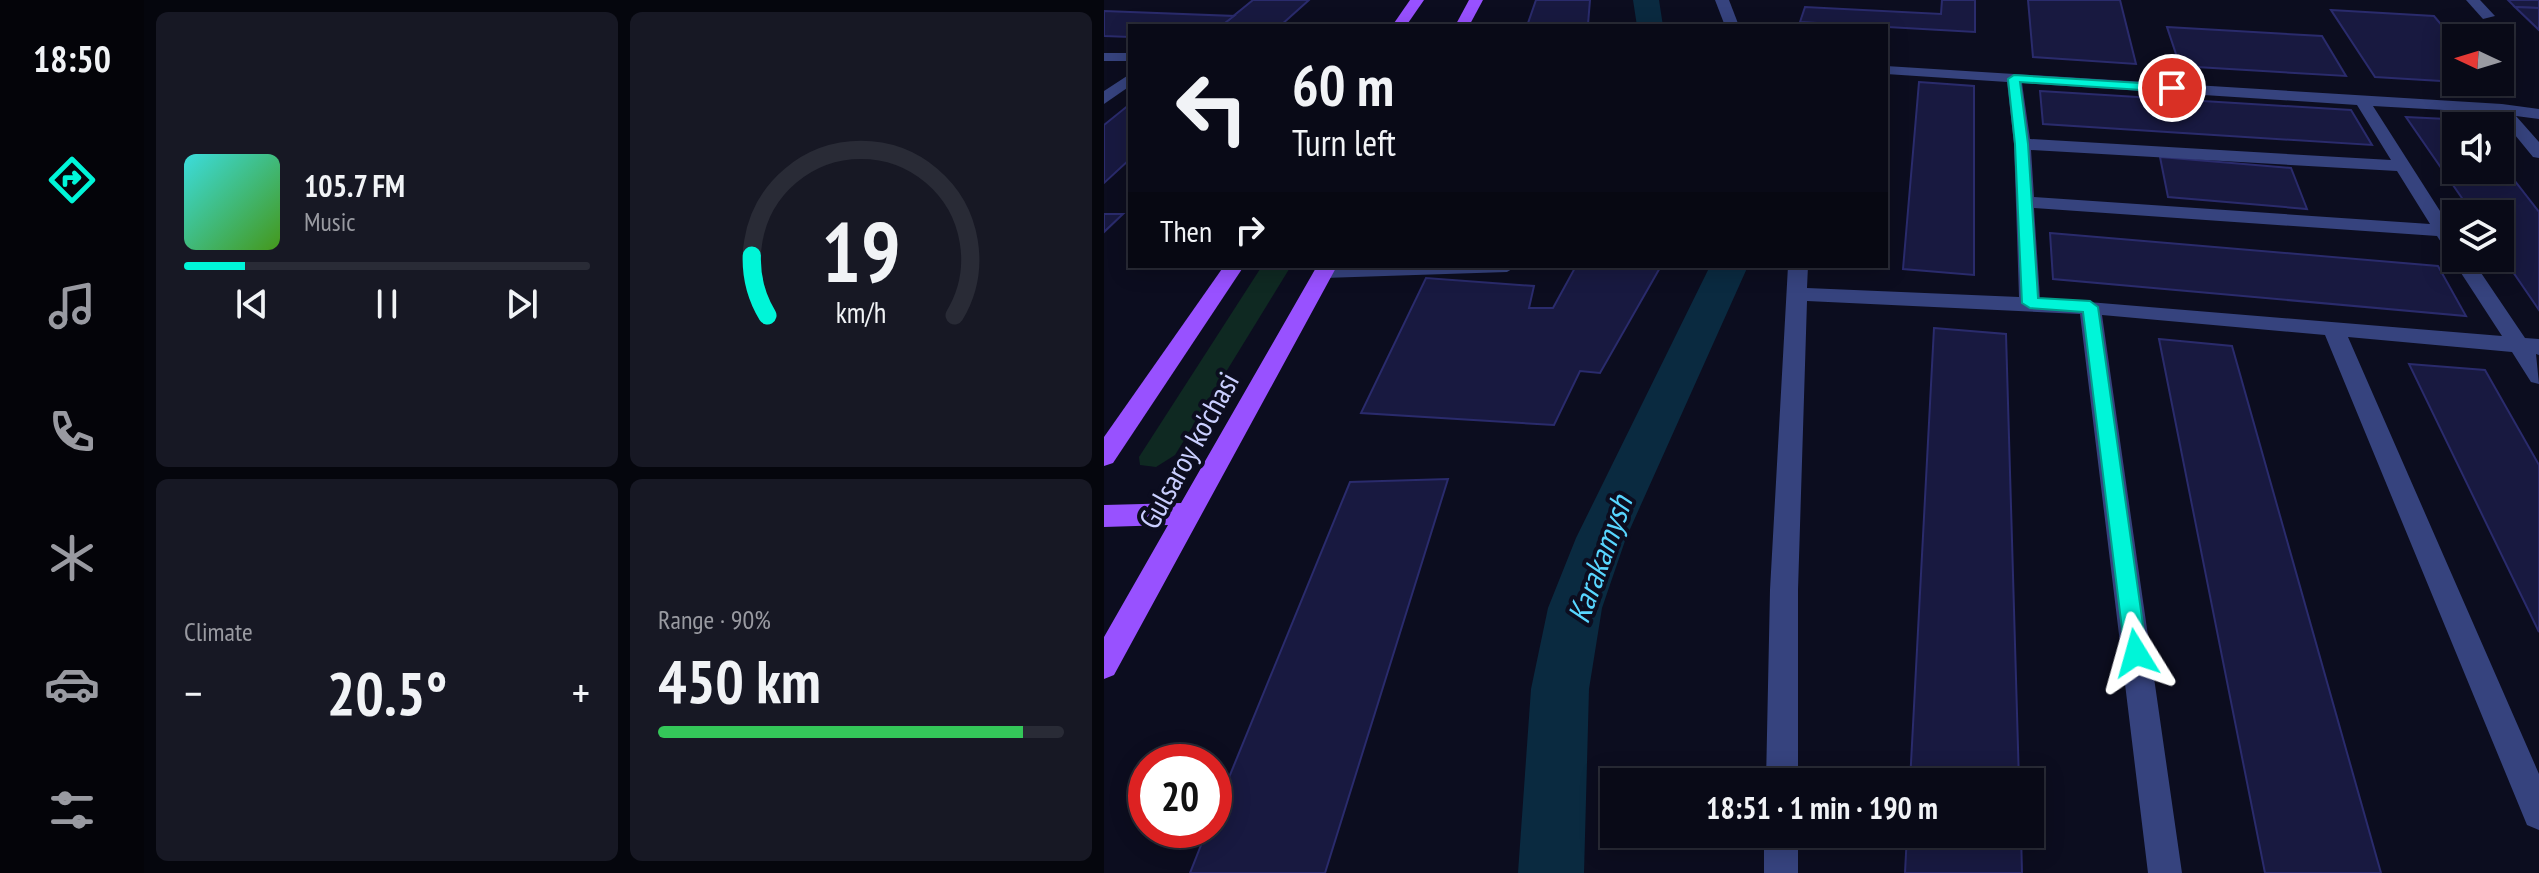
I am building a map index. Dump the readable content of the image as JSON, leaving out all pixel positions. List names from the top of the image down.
{
  "streets": {
    "main road": ["Gulsaroy ko'chasi"]
  },
  "water": ["Karakamysh"],
  "north": "left",
  "page": {
    "tabs": "18:50",
    "turn": ["60 m", "Turn left"],
    "song": ["105.7 FM", "Music"],
    "then": "Then",
    "tile": [
      "Climate",
      ["Range · 90%", "450 km"]
    ],
    "heat": ["−", "20.5°", "+"],
    "limit": "20",
    "trip": "18:51 · 1 min · 190 m",
    "gauge": ["19", "km/h"]
  }
}
